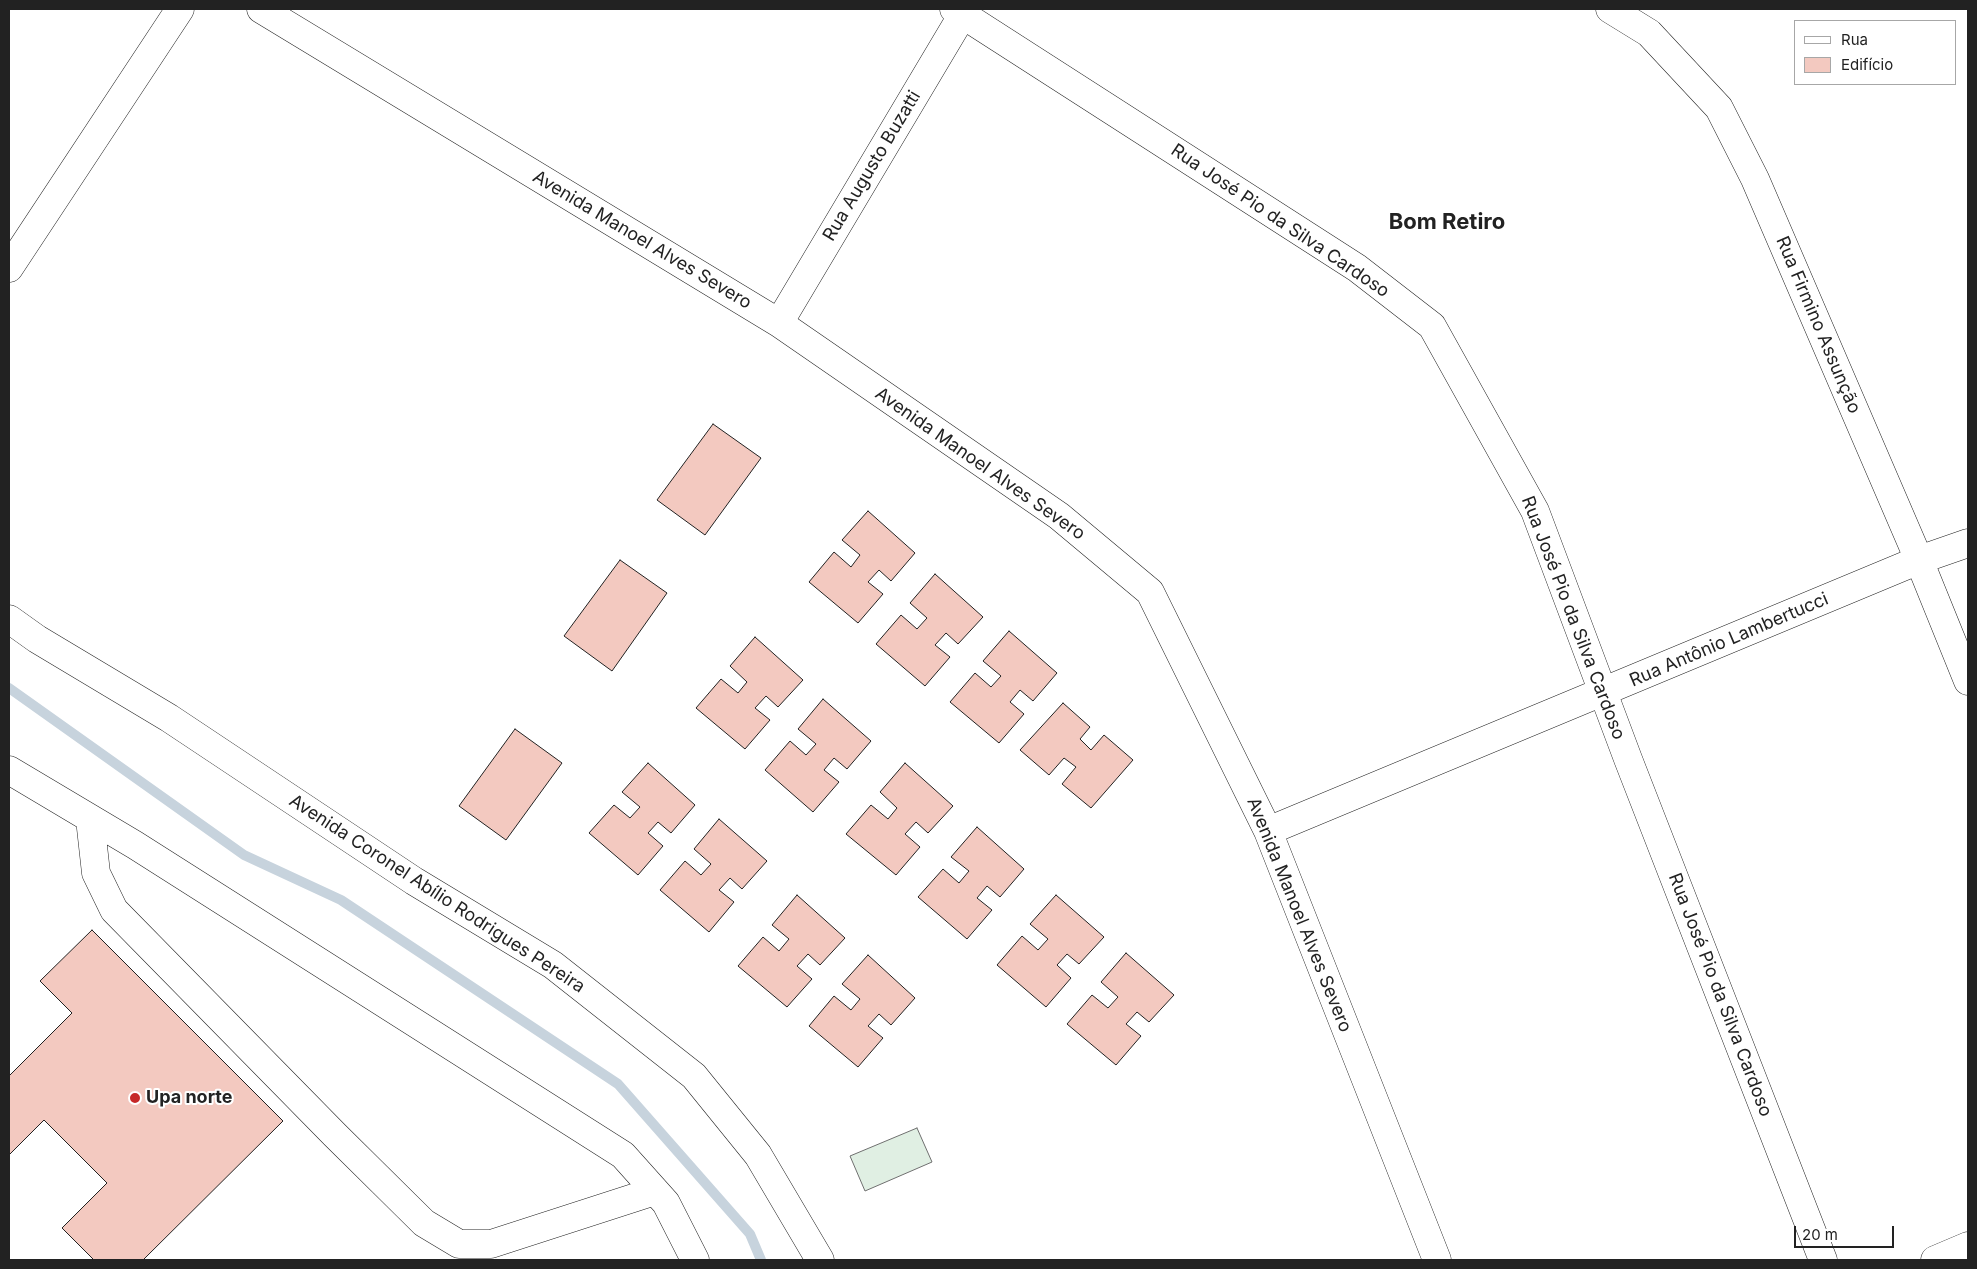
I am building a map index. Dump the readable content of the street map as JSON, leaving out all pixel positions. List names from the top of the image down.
{
  "streets": {
    "street": [
      "Rua Augusto Buzatti",
      "Rua José Pio da Silva Cardoso",
      "Avenida Manoel Alves Severo",
      "Rua Firmino Assunção",
      "Rua Antônio Lambertucci",
      "Avenida Coronel Abílio Rodrigues Pereira"
    ]
  },
  "crossings": [
    ["Rua Augusto Buzatti", "Rua José Pio da Silva Cardoso"],
    ["Rua Augusto Buzatti", "Avenida Manoel Alves Severo"],
    ["Rua José Pio da Silva Cardoso", "Rua Antônio Lambertucci"],
    ["Avenida Manoel Alves Severo", "Rua Antônio Lambertucci"],
    ["Rua Firmino Assunção", "Rua Antônio Lambertucci"]
  ],
  "districts": ["Bom Retiro"],
  "places": ["Upa norte"],
  "legend": ["Rua", "Edifício"],
  "scale_bar": "20 m"
}
